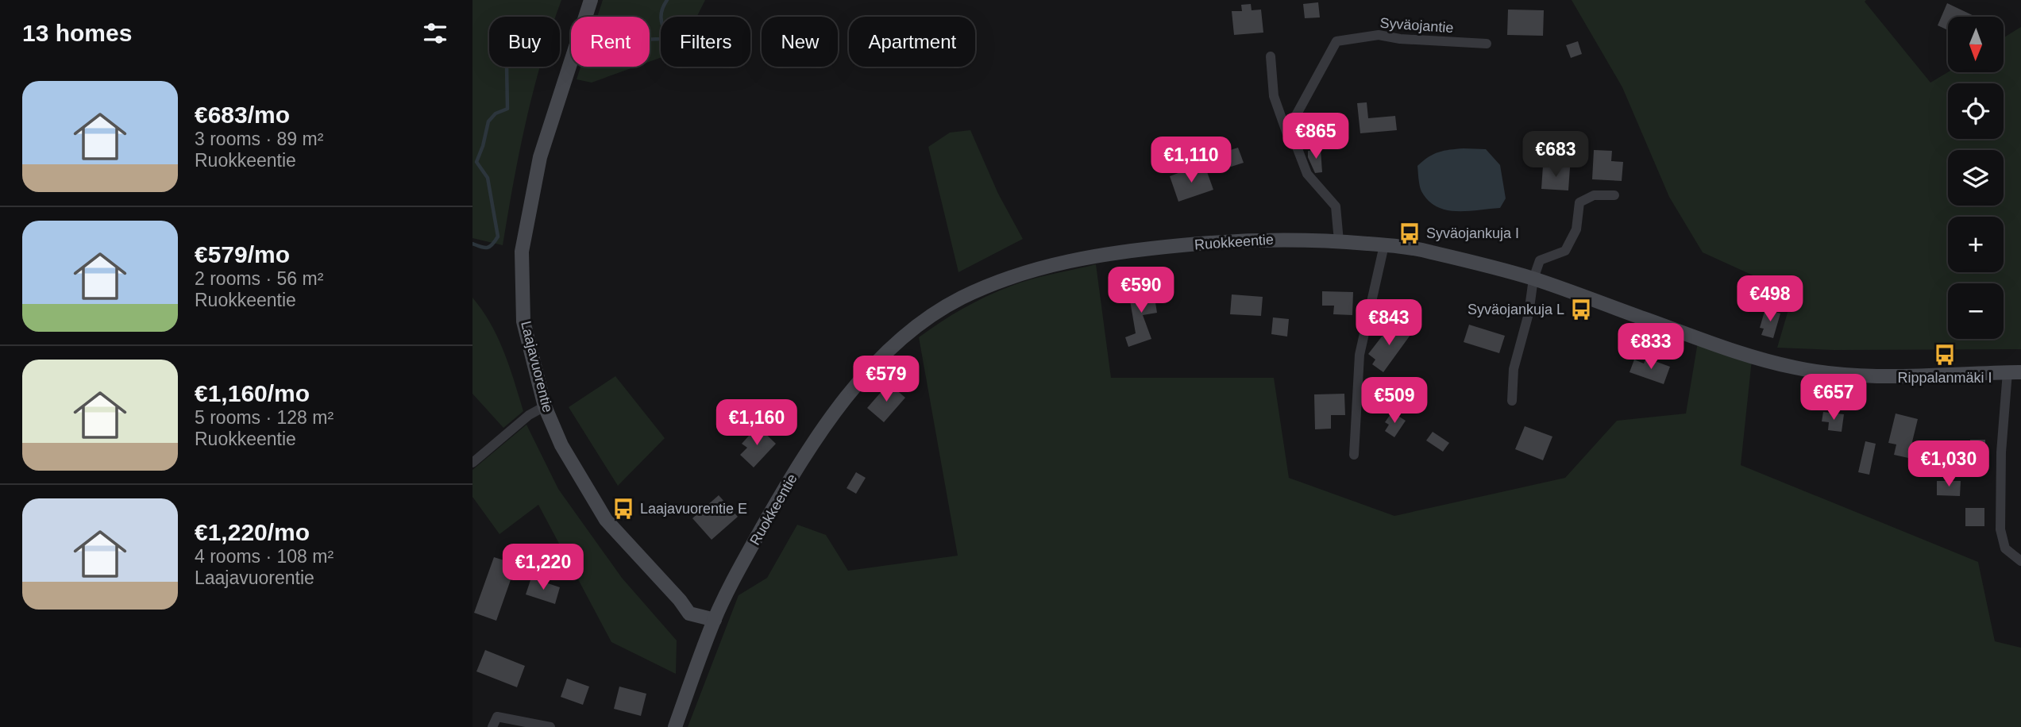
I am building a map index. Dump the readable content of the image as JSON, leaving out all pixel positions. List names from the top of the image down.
{
  "streets": {
    "street": ["Syväojantie", "Ruokkeentie", "Laajavuorentie"]
  },
  "crossings": [
    ["Ruokkeentie", "Laajavuorentie"]
  ],
  "places": {
    "bus stop": [
      "Syväojankuja I",
      "Syväojankuja L",
      "Rippalanmäki I",
      "Laajavuorentie E"
    ]
  },
  "north": "bottom",
  "page": {
    "heading": "13 homes",
    "map_buttons": ["+", "−"],
    "chip": [
      "Buy",
      "Rent",
      "Filters",
      "New",
      "Apartment"
    ],
    "list": [
      {
        "name": "€683/mo",
        "note": "3 rooms · 89 m² · Ruokkeentie"
      },
      {
        "name": "€579/mo",
        "note": "2 rooms · 56 m² · Ruokkeentie"
      },
      {
        "name": "€1,160/mo",
        "note": "5 rooms · 128 m² · Ruokkeentie"
      },
      {
        "name": "€1,220/mo",
        "note": "4 rooms · 108 m² · Laajavuorentie"
      }
    ],
    "price": [
      "€865",
      "€683",
      "€1,110",
      "€590",
      "€498",
      "€843",
      "€833",
      "€579",
      "€657",
      "€509",
      "€1,160",
      "€1,030",
      "€1,220"
    ]
  }
}
